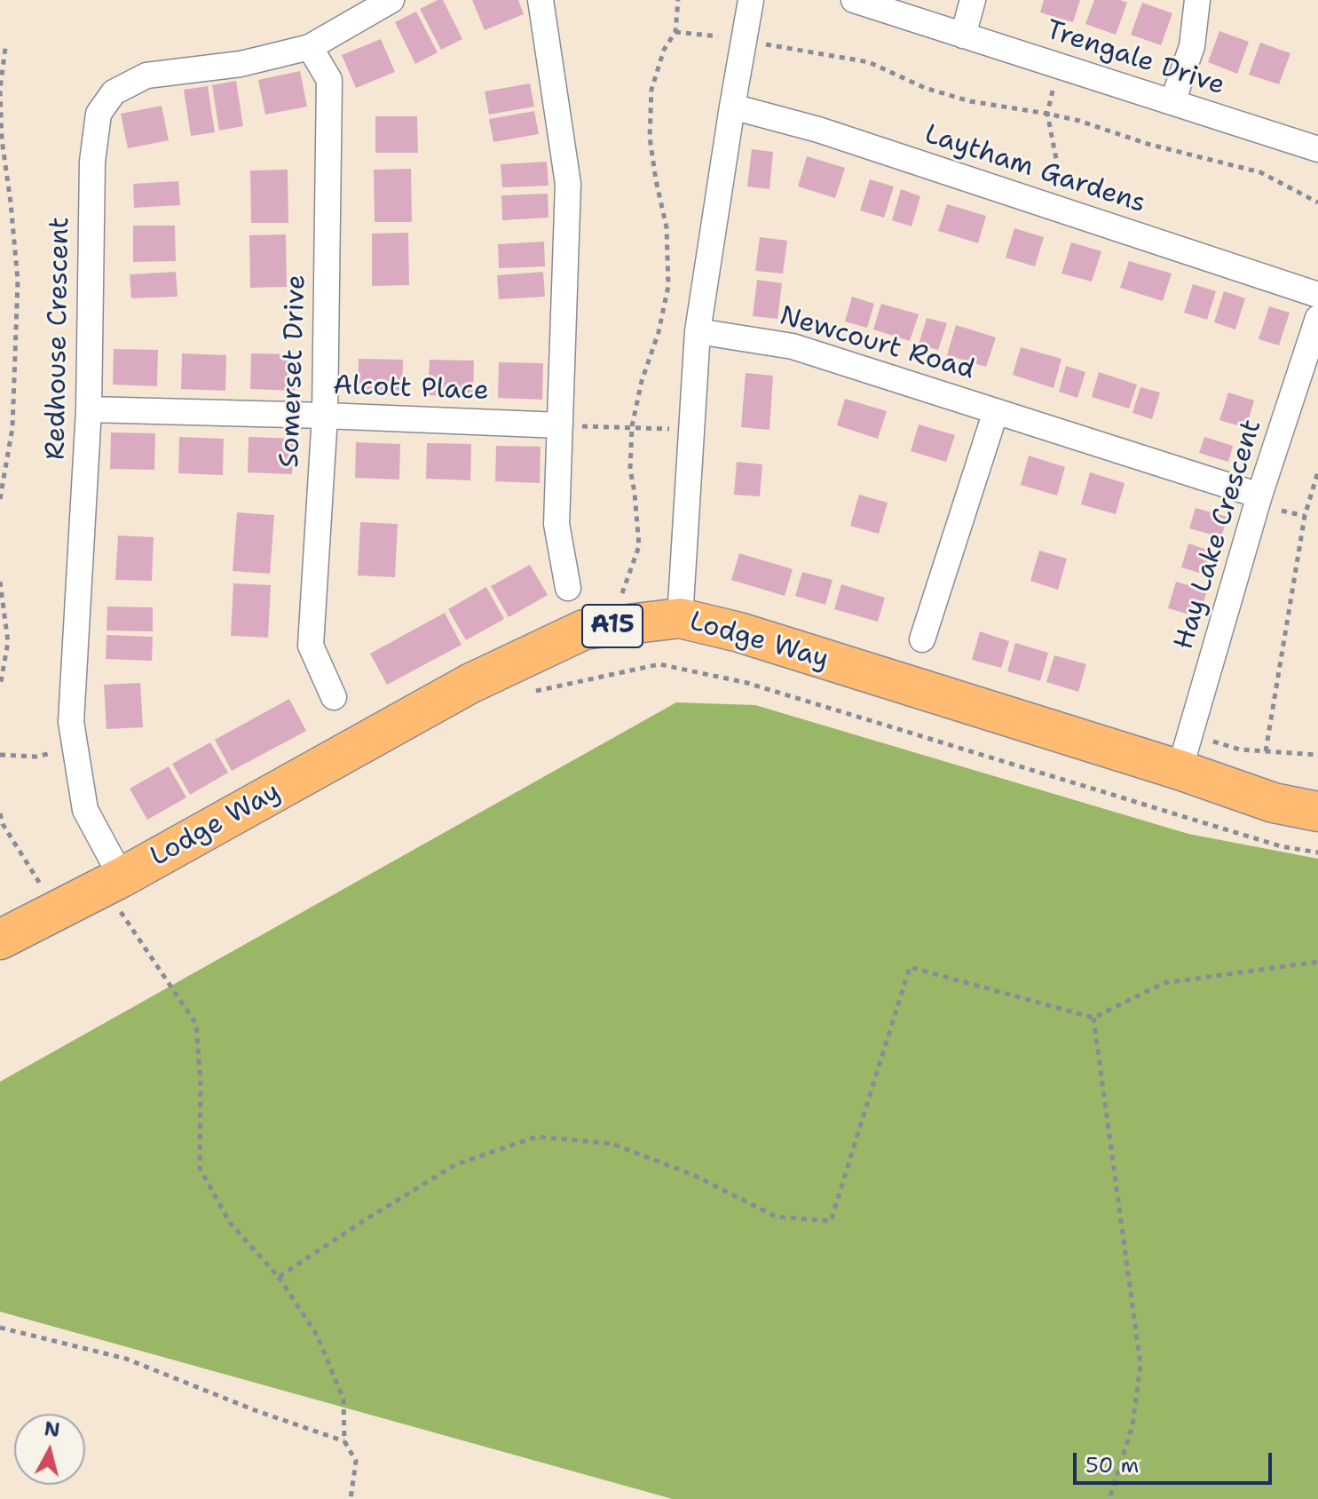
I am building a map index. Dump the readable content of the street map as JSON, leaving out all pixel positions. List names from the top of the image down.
{
  "streets": {
    "main road": ["A15", "Lodge Way"],
    "street": [
      "Trengale Drive",
      "Laytham Gardens",
      "Redhouse Crescent",
      "Newcourt Road",
      "Somerset Drive",
      "Alcott Place",
      "Hay Lake Crescent"
    ]
  },
  "crossings": [
    ["Redhouse Crescent", "Somerset Drive"],
    ["Redhouse Crescent", "Alcott Place"],
    ["Redhouse Crescent", "Lodge Way"],
    ["Newcourt Road", "Hay Lake Crescent"],
    ["Somerset Drive", "Alcott Place"],
    ["Hay Lake Crescent", "Lodge Way"]
  ],
  "scale_bar": "50 m",
  "north": "top"
}
